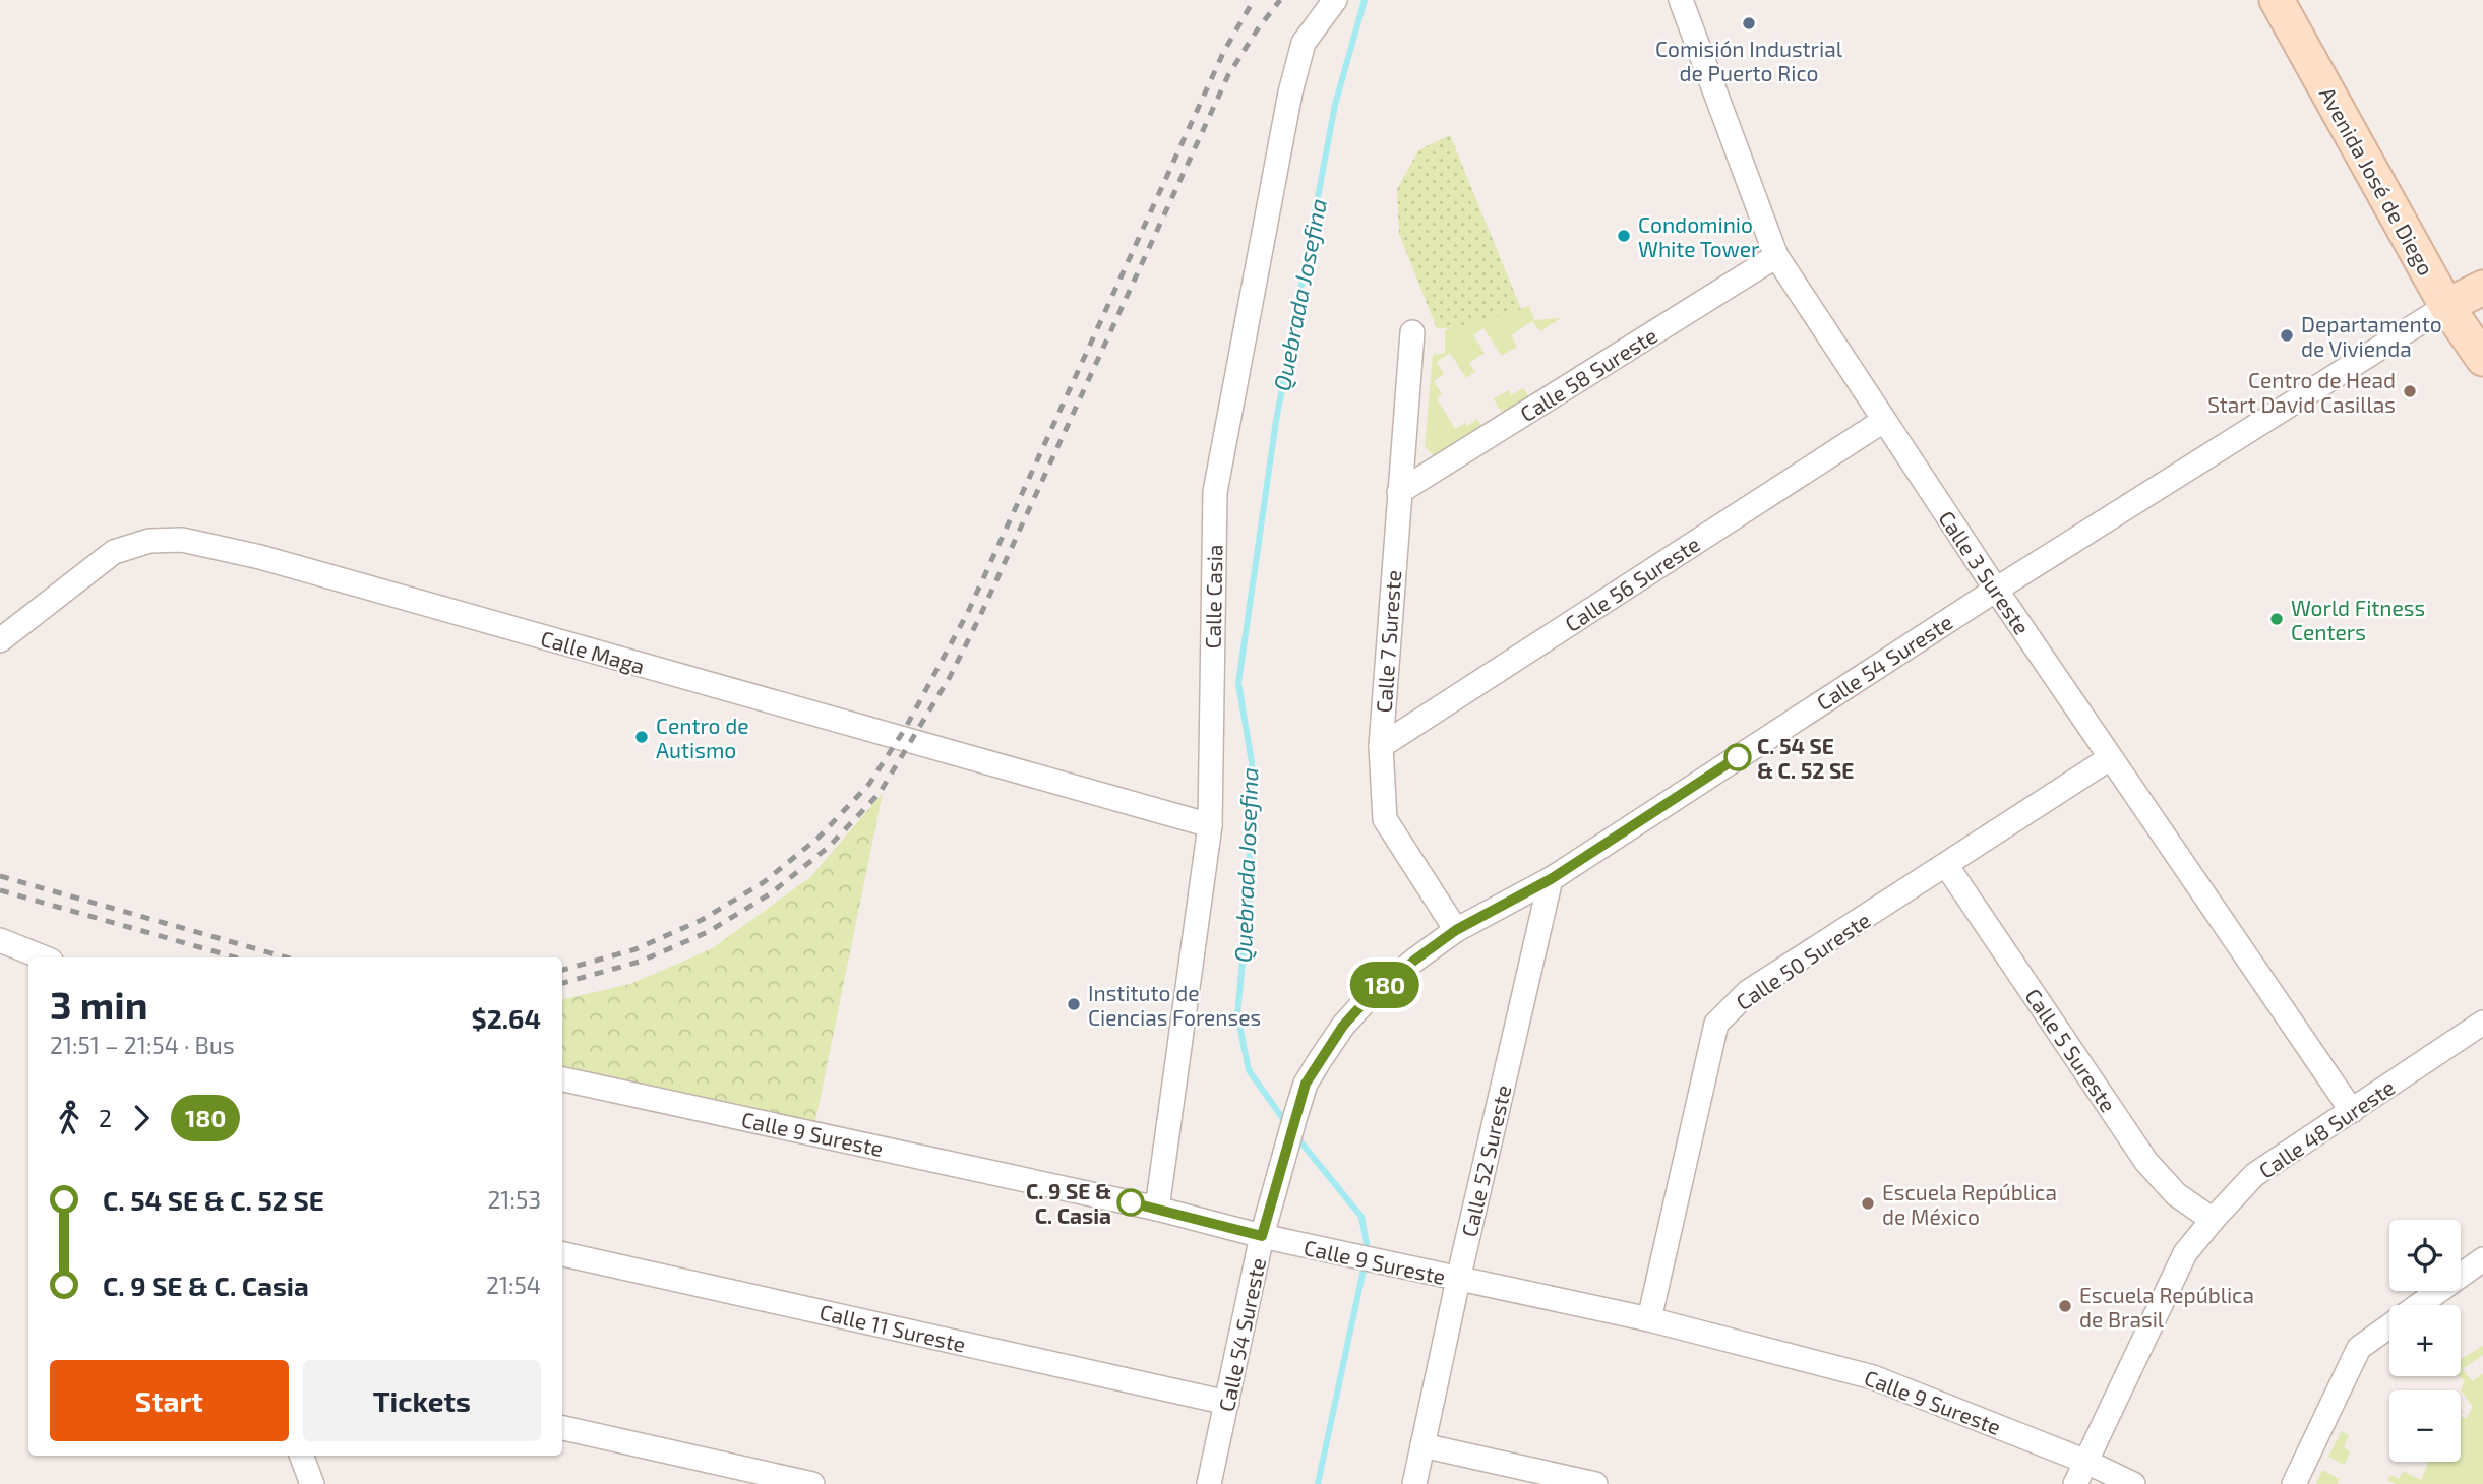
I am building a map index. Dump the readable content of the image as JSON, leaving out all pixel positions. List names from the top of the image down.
{
  "streets": {
    "main road": ["Avenida José de Diego"],
    "street": [
      "Calle 58 Sureste",
      "Calle 3 Sureste",
      "Calle 56 Sureste",
      "Calle Casia",
      "Calle 7 Sureste",
      "Calle Maga",
      "Calle 54 Sureste",
      "Calle 50 Sureste",
      "Calle 5 Sureste",
      "Calle 48 Sureste",
      "Calle 9 Sureste",
      "Calle 52 Sureste",
      "Calle 11 Sureste"
    ]
  },
  "crossings": [
    ["Avenida José de Diego", "Calle 54 Sureste"],
    ["Calle 58 Sureste", "Calle 3 Sureste"],
    ["Calle 58 Sureste", "Calle 7 Sureste"],
    ["Calle 3 Sureste", "Calle 56 Sureste"],
    ["Calle 3 Sureste", "Calle 54 Sureste"],
    ["Calle 3 Sureste", "Calle 50 Sureste"],
    ["Calle 3 Sureste", "Calle 48 Sureste"],
    ["Calle 56 Sureste", "Calle 7 Sureste"],
    ["Calle Casia", "Calle Maga"],
    ["Calle Casia", "Calle 9 Sureste"],
    ["Calle 7 Sureste", "Calle 54 Sureste"],
    ["Calle 54 Sureste", "Calle 9 Sureste"],
    ["Calle 54 Sureste", "Calle 52 Sureste"],
    ["Calle 54 Sureste", "Calle 11 Sureste"],
    ["Calle 50 Sureste", "Calle 5 Sureste"],
    ["Calle 50 Sureste", "Calle 9 Sureste"],
    ["Calle 5 Sureste", "Calle 48 Sureste"],
    ["Calle 48 Sureste", "Calle 9 Sureste"],
    ["Calle 9 Sureste", "Calle 52 Sureste"]
  ],
  "water": ["Quebrada Josefina"],
  "places": [
    "Comisión Industrial de Puerto Rico",
    "Condominio White Tower",
    "Departamento de Vivienda",
    "Centro de Head Start David Casillas",
    "World Fitness Centers",
    "Centro de Autismo",
    "C. 54 SE & C. 52 SE",
    "Instituto de Ciencias Forenses",
    "C. 9 SE & C. Casia",
    "Escuela República de México",
    "Escuela República de Brasil"
  ],
  "lines": ["bus line 180"],
  "page": {
    "on_map": "180",
    "heading": ["3 min", "21:51 – 21:54 · Bus", "$2.64"],
    "legs": ["2", "180"],
    "list": [
      {
        "name": "C. 54 SE & C. 52 SE",
        "value": "21:53"
      },
      {
        "name": "C. 9 SE & C. Casia",
        "value": "21:54"
      }
    ],
    "map_buttons": ["+", "−"],
    "buttons": ["Start", "Tickets"]
  }
}
